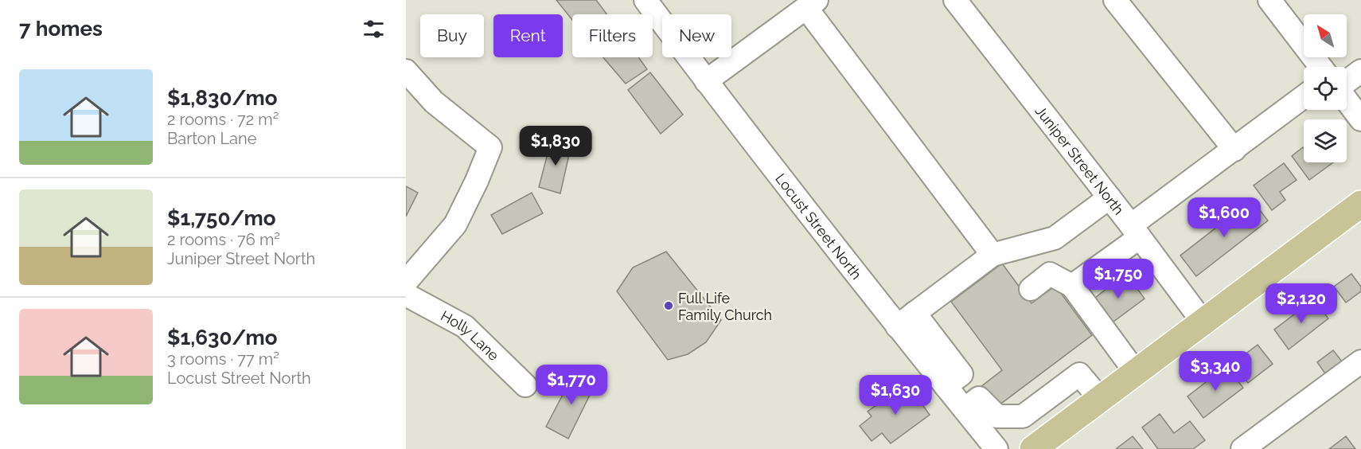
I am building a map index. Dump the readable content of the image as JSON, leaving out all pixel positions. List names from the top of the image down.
{
  "streets": {
    "street": ["Juniper Street North", "Locust Street North", "Holly Lane"]
  },
  "places": ["Full Life Family Church"],
  "north": "top left",
  "page": {
    "heading": "7 homes",
    "chip": [
      "Buy",
      "Rent",
      "Filters",
      "New"
    ],
    "list": [
      {
        "name": "$1,830/mo",
        "note": "2 rooms · 72 m² · Barton Lane"
      },
      {
        "name": "$1,750/mo",
        "note": "2 rooms · 76 m² · Juniper Street North"
      },
      {
        "name": "$1,630/mo",
        "note": "3 rooms · 77 m² · Locust Street North"
      }
    ],
    "price": [
      "$1,830",
      "$1,600",
      "$1,750",
      "$2,120",
      "$3,340",
      "$1,770",
      "$1,630"
    ]
  }
}
